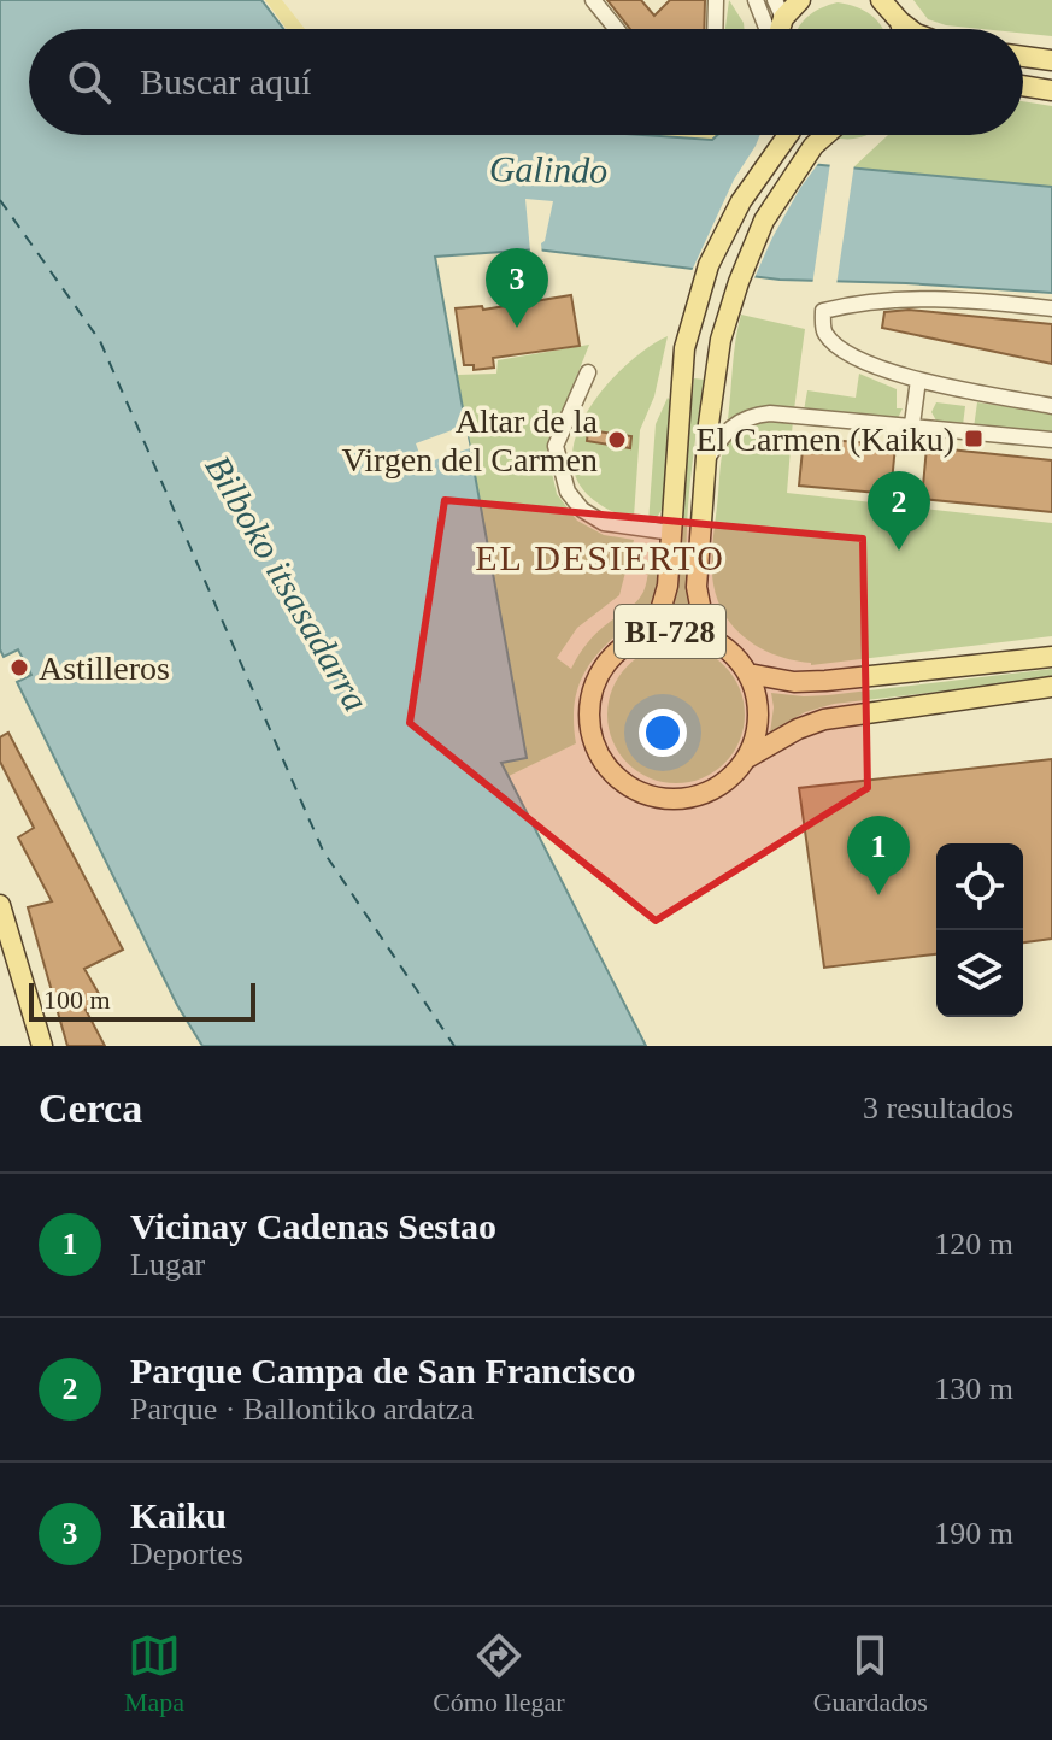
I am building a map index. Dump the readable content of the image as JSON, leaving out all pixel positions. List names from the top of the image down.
{
  "streets": {
    "main road": ["BI-728"]
  },
  "districts": ["EL DESIERTO"],
  "water": ["Galindo", "Bilboko itsasadarra"],
  "places": {
    "transit": ["El Carmen (Kaiku)"],
    "other": ["Altar de la Virgen del Carmen", "Astilleros"]
  },
  "scale_bar": "100 m",
  "page": {
    "search": "Buscar aquí",
    "pins": ["3", "2", "1"],
    "scale": "100 m",
    "heading": ["Cerca", "3 resultados"],
    "list": [
      {
        "mark": "1",
        "name": "Vicinay Cadenas Sestao",
        "note": "Lugar",
        "value": "120 m"
      },
      {
        "mark": "2",
        "name": "Parque Campa de San Francisco",
        "note": "Parque · Ballontiko ardatza",
        "value": "130 m"
      },
      {
        "mark": "3",
        "name": "Kaiku",
        "note": "Deportes",
        "value": "190 m"
      }
    ],
    "nav": ["Mapa", "Cómo llegar", "Guardados"]
  }
}
